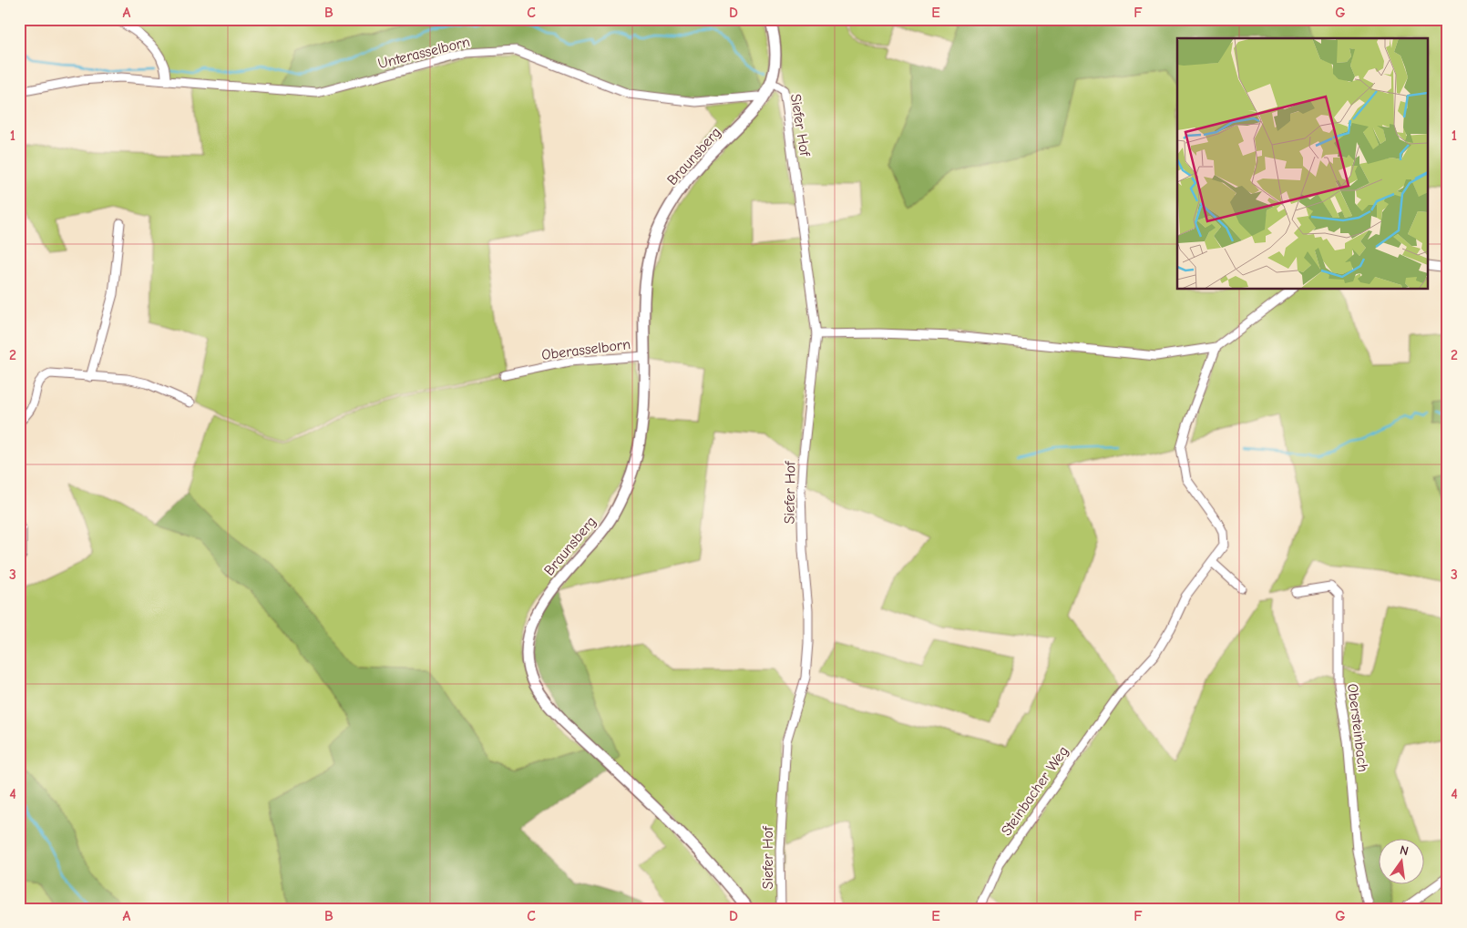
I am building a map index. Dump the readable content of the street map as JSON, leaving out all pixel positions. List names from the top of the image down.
{
  "streets": {
    "main road": ["Braunsberg"],
    "street": [
      "Unterasselborn",
      "Siefer Hof",
      "Oberasselborn",
      "Obersteinbach",
      "Steinbacher Weg"
    ]
  },
  "crossings": [
    ["Unterasselborn", "Braunsberg"],
    ["Siefer Hof", "Braunsberg"],
    ["Braunsberg", "Oberasselborn"]
  ],
  "north": "top",
  "grid": {
    "columns": [
      "A",
      "B",
      "C",
      "D",
      "E",
      "F",
      "G"
    ],
    "rows": [
      "1",
      "2",
      "3",
      "4"
    ]
  }
}
